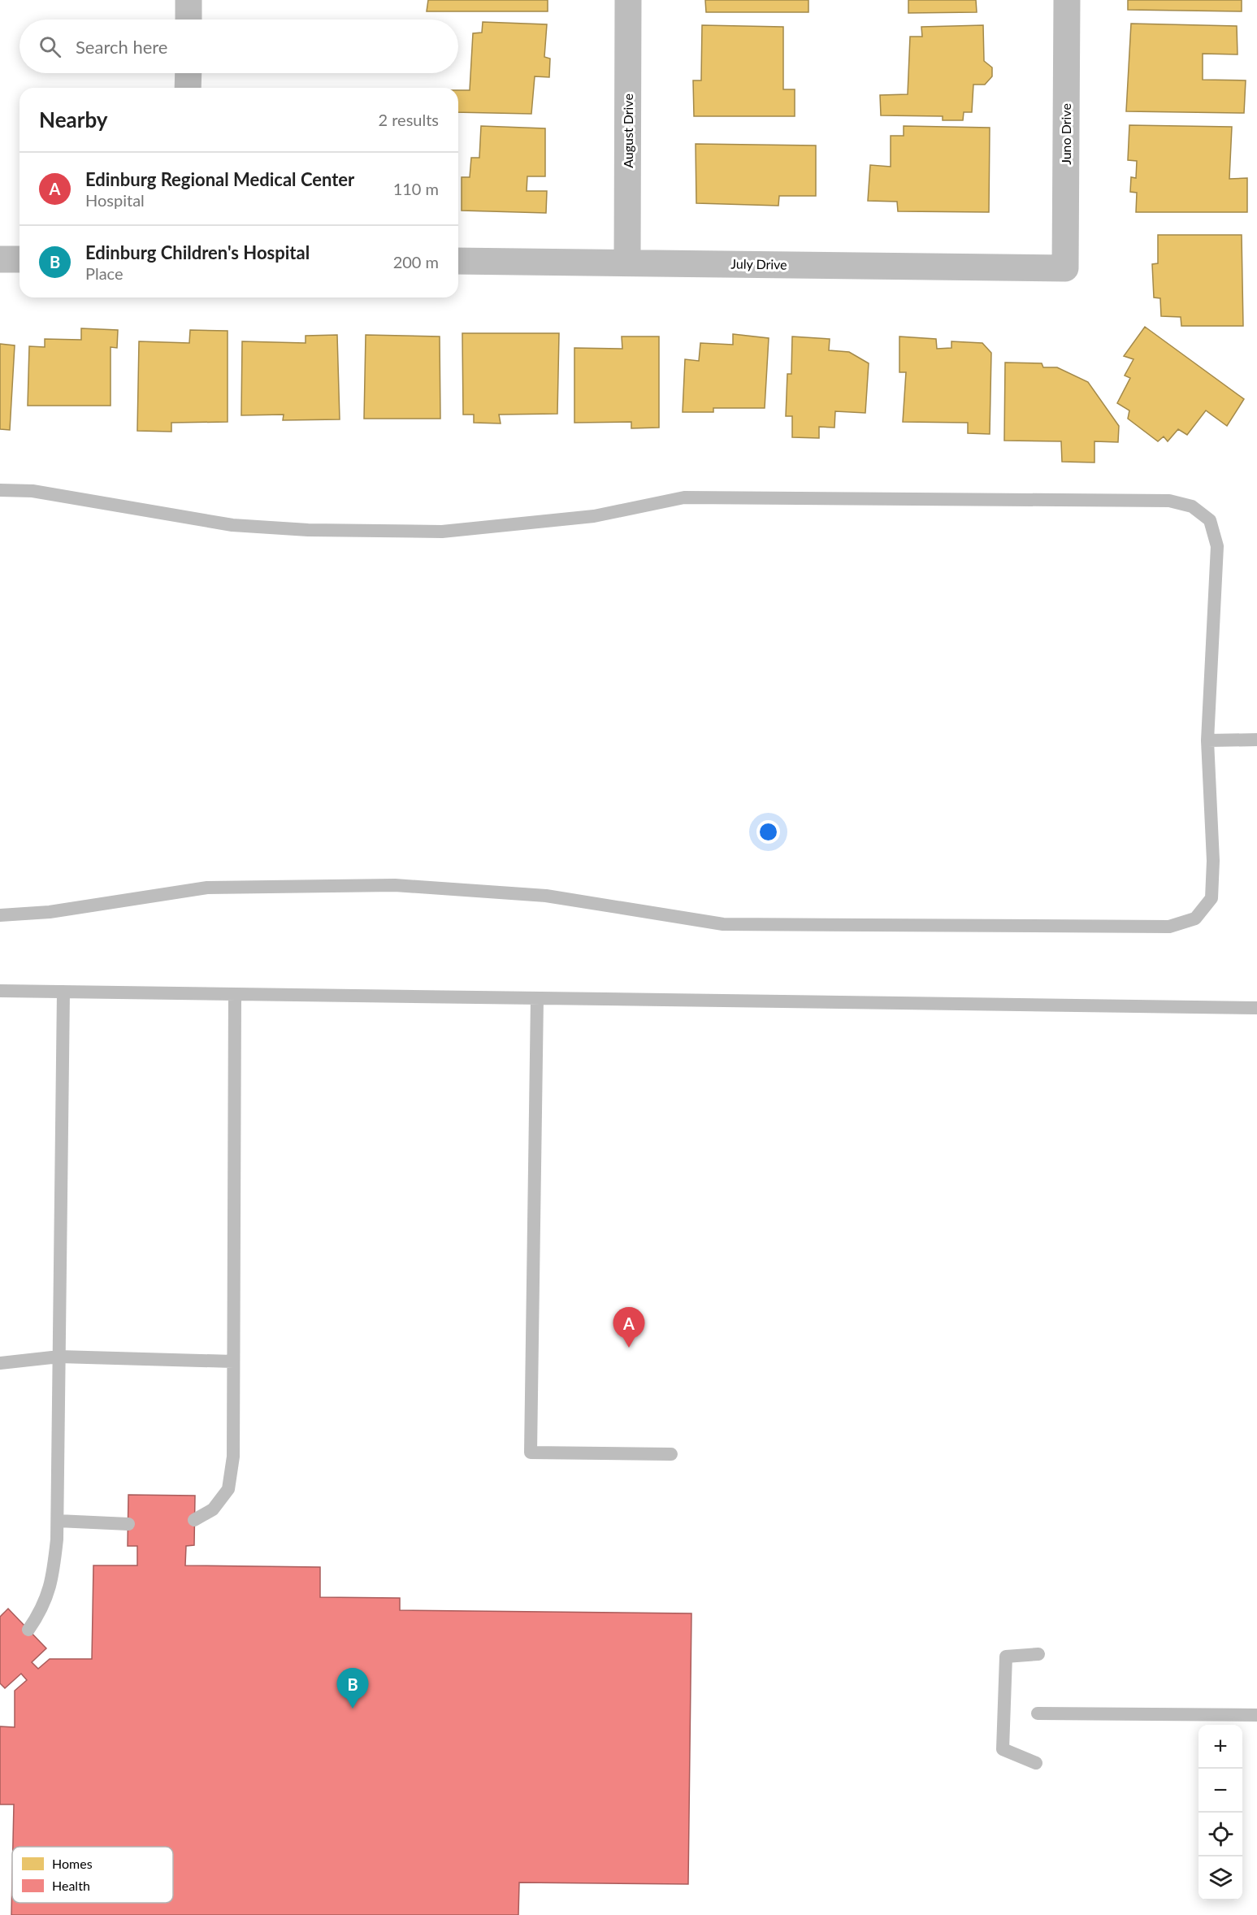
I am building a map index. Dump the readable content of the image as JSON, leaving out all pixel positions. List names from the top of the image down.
{
  "streets": {
    "street": ["August Drive", "Juno Drive", "July Drive"]
  },
  "crossings": [
    ["August Drive", "July Drive"],
    ["Juno Drive", "July Drive"]
  ],
  "legend": ["Homes", "Health"],
  "page": {
    "search": "Search here",
    "heading": ["Nearby", "2 results"],
    "list": [
      {
        "mark": "A",
        "name": "Edinburg Regional Medical Center",
        "note": "Hospital",
        "value": "110 m"
      },
      {
        "mark": "B",
        "name": "Edinburg Children's Hospital",
        "note": "Place",
        "value": "200 m"
      }
    ],
    "pins": ["A", "B"],
    "map_buttons": ["+", "−"]
  }
}
